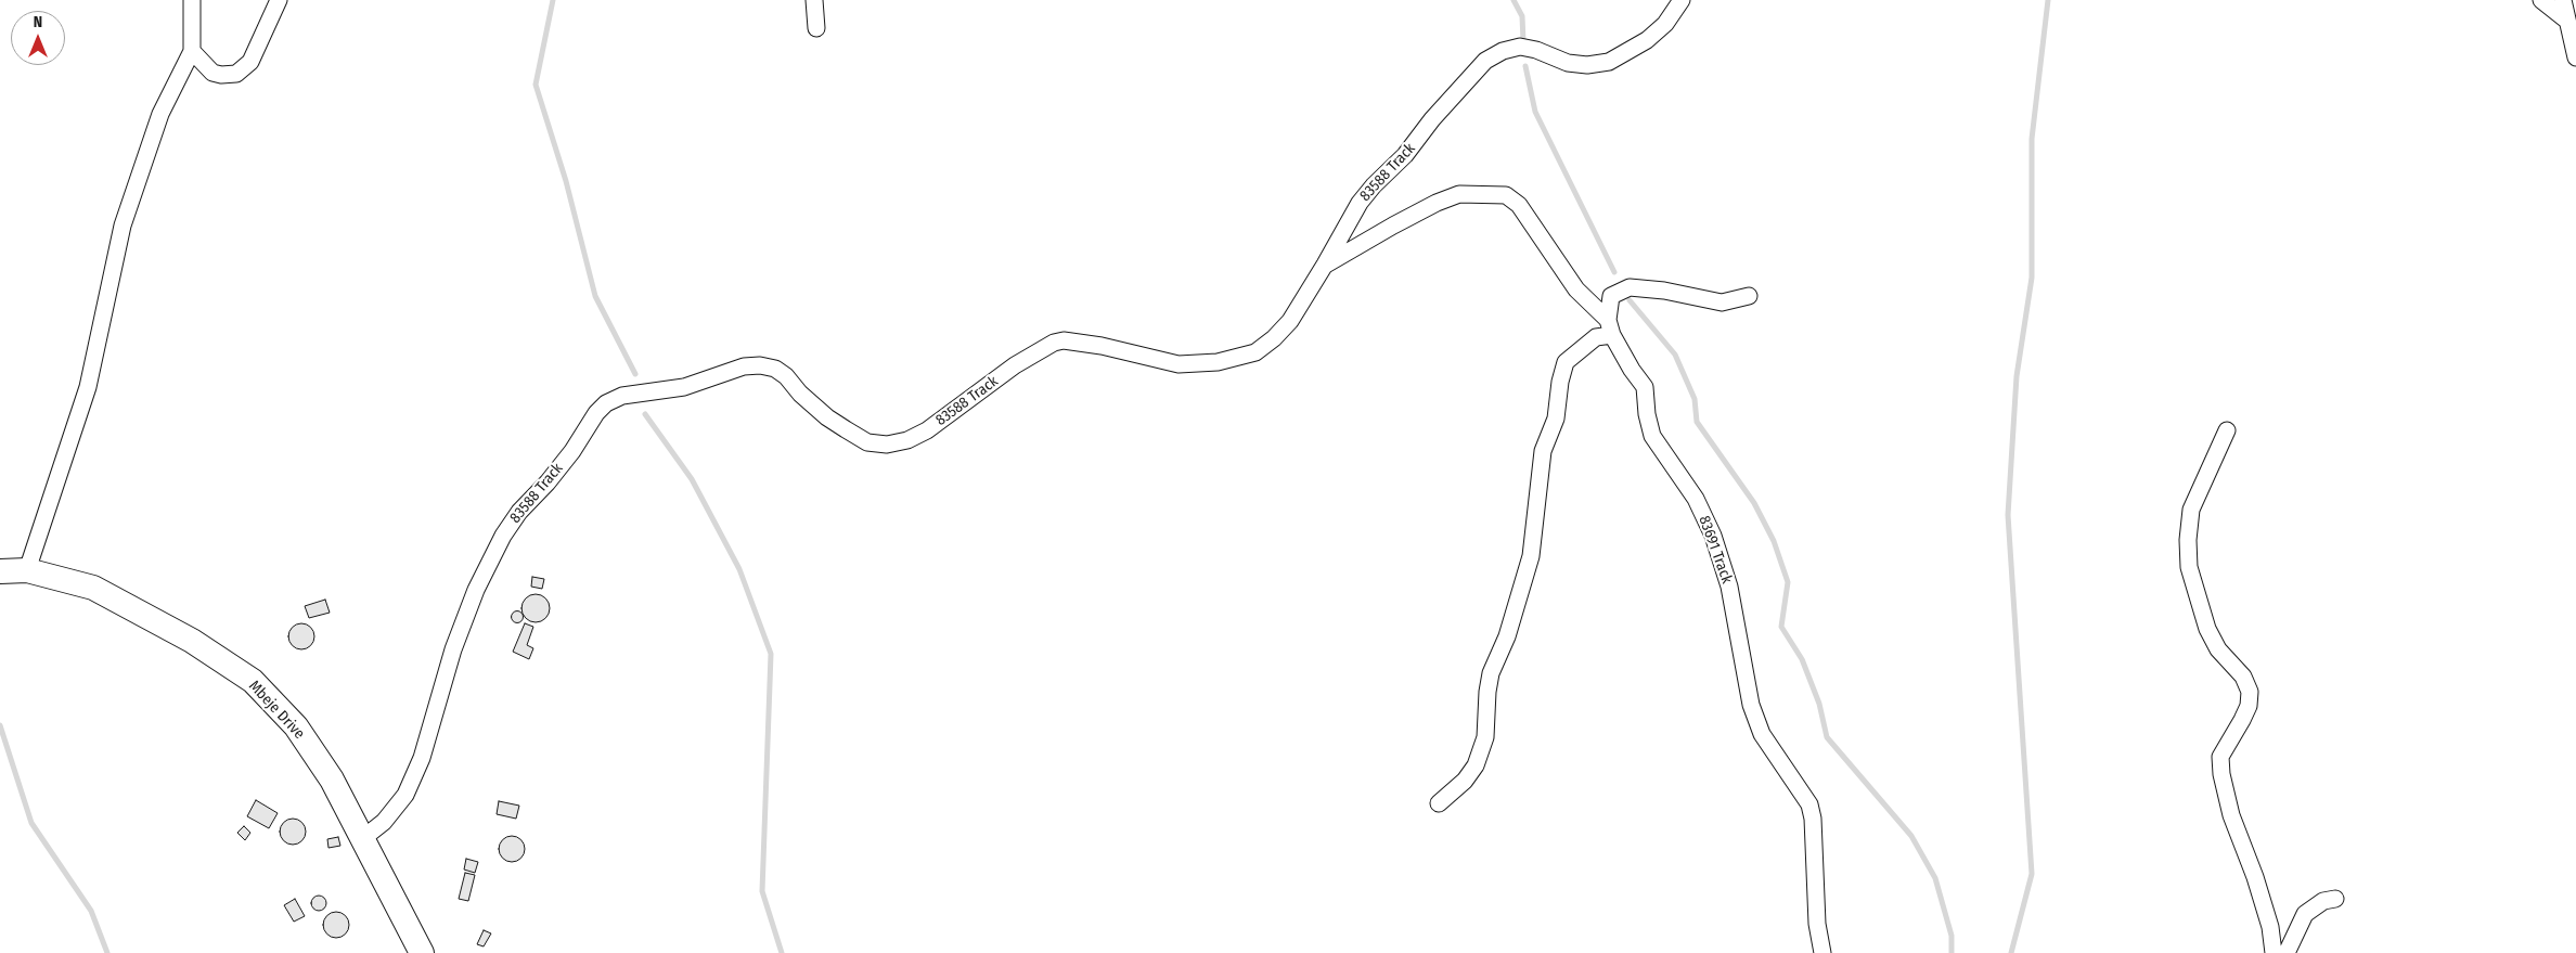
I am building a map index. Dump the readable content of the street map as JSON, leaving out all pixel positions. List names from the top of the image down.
{
  "streets": {
    "street": ["83588 Track", "83691 Track", "Mbeje Drive"]
  },
  "crossings": [
    ["83588 Track", "83691 Track"],
    ["83588 Track", "Mbeje Drive"]
  ],
  "north": "top"
}
